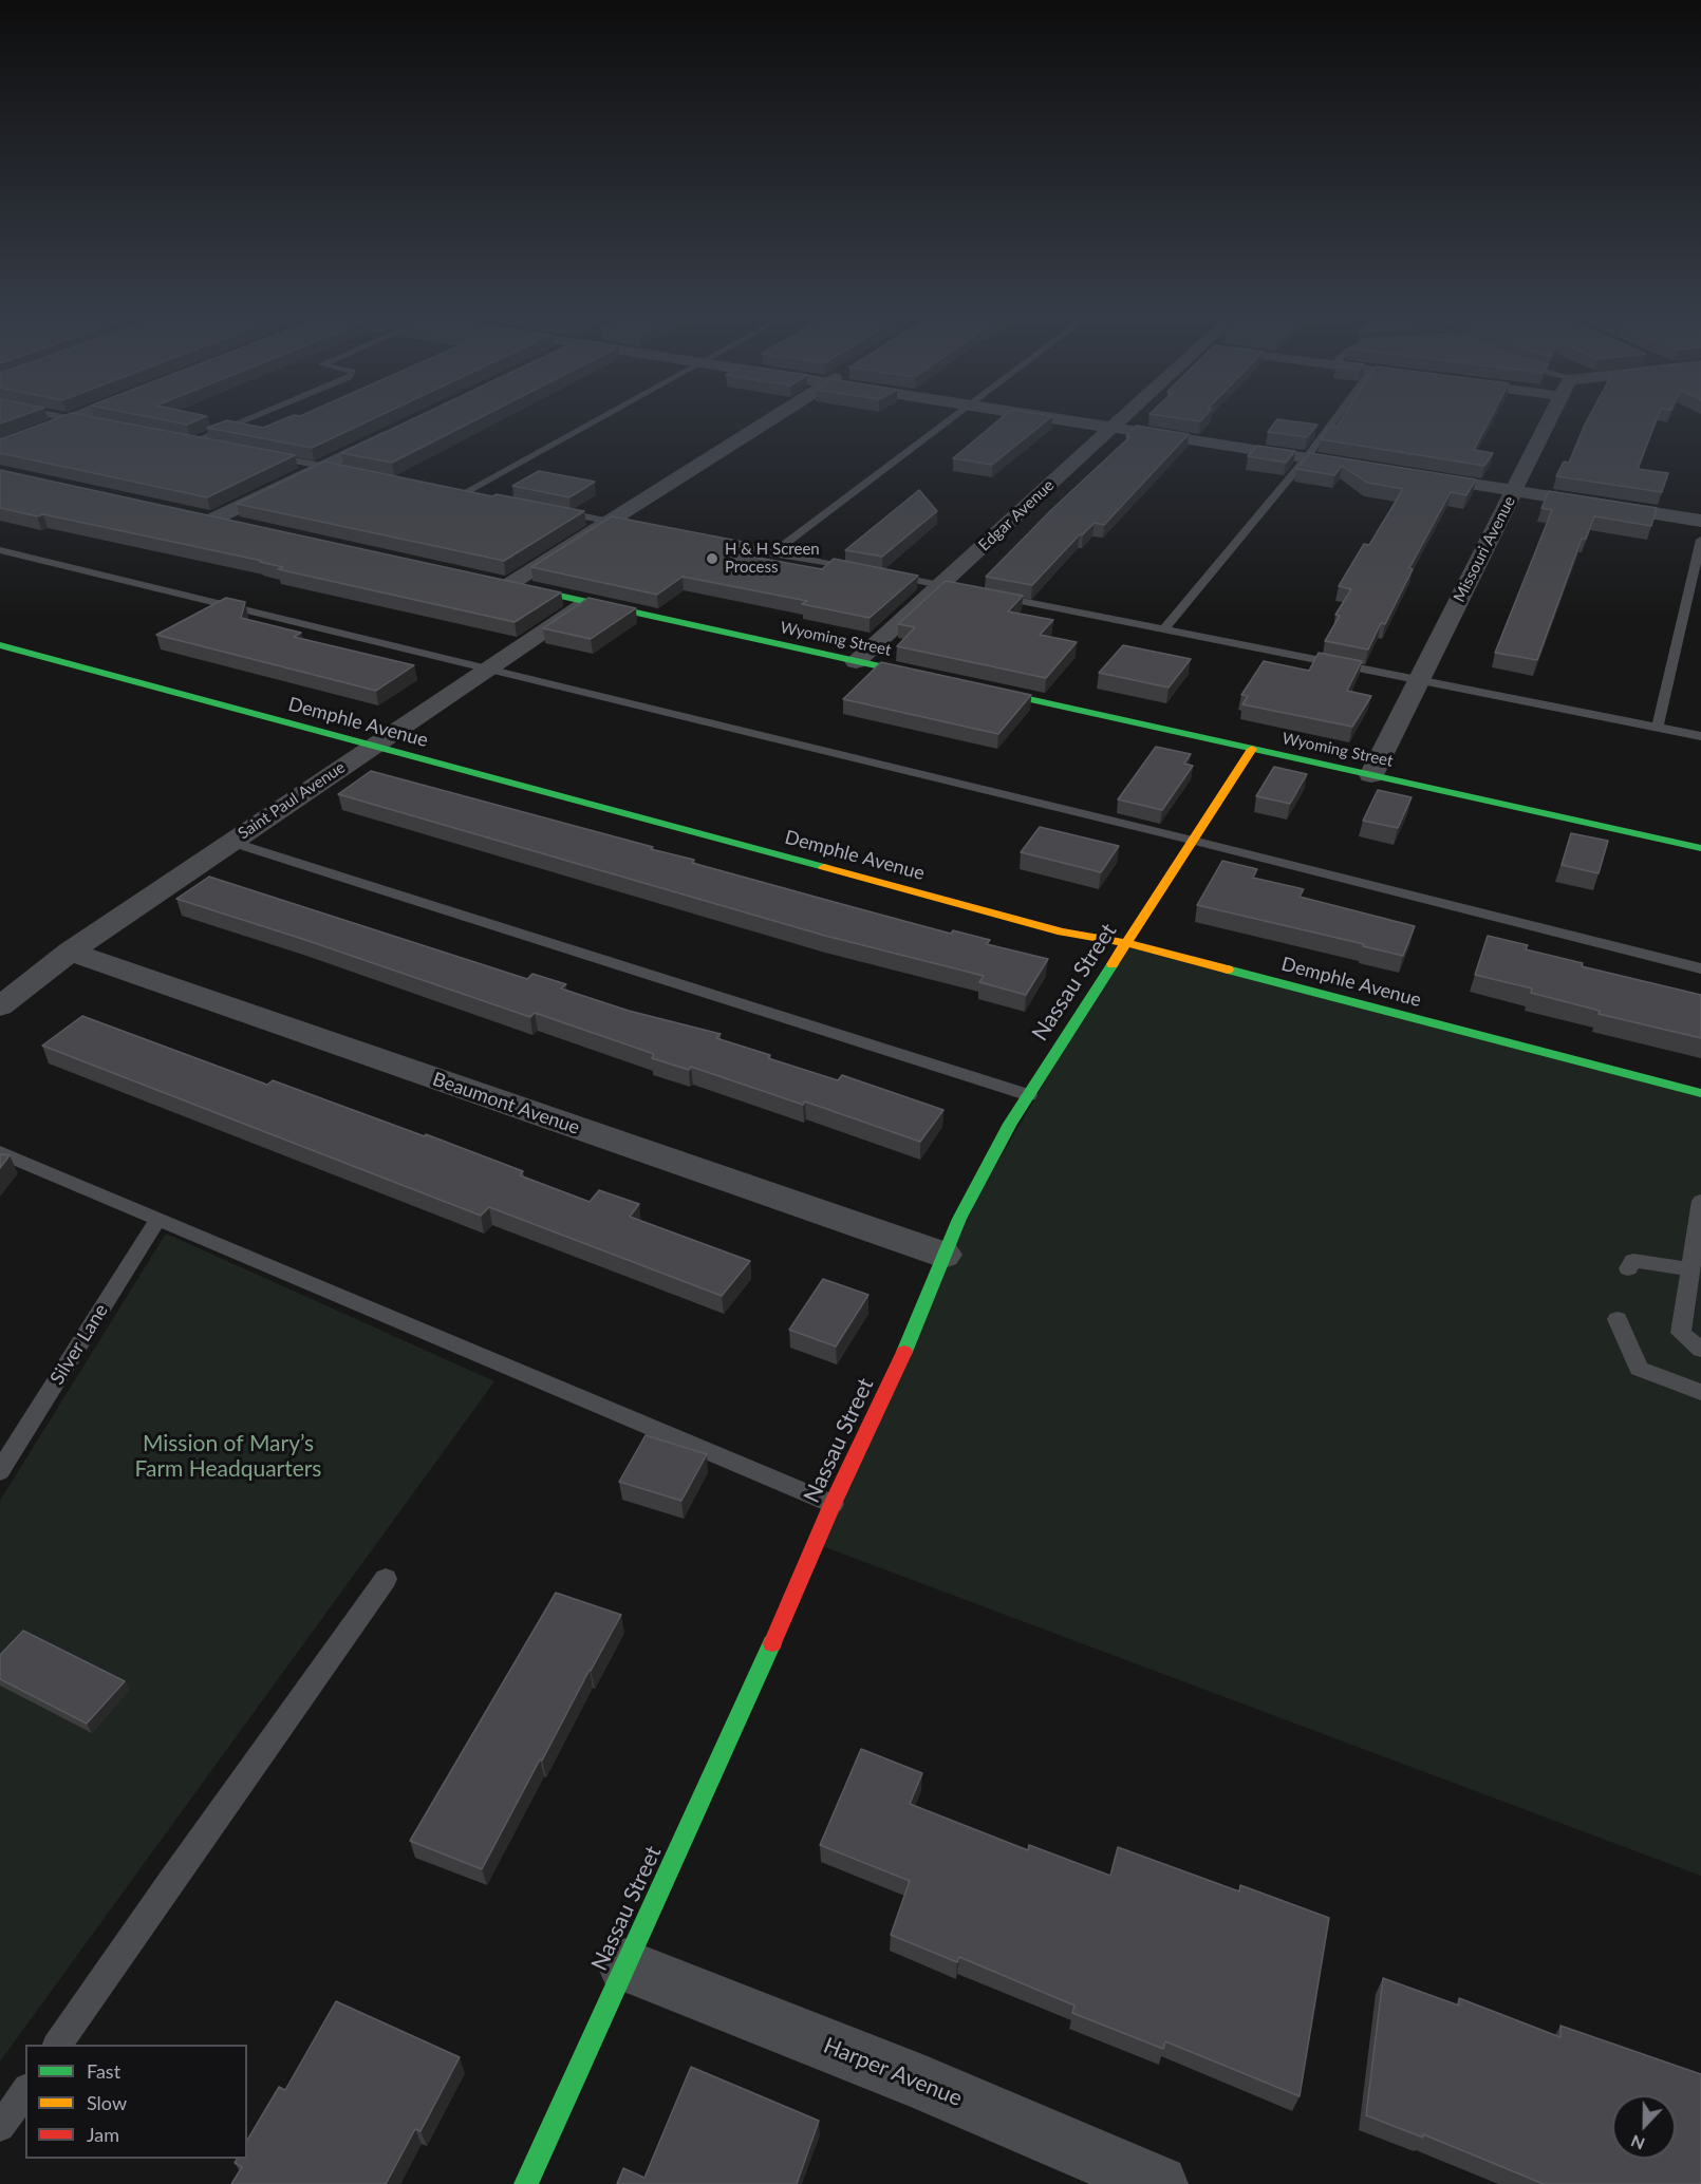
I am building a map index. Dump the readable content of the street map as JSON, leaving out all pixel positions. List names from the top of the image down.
{
  "streets": {
    "street": [
      "Edgar Avenue",
      "Missouri Avenue",
      "Wyoming Street",
      "Demphle Avenue",
      "Saint Paul Avenue",
      "Nassau Street",
      "Beaumont Avenue",
      "Harper Avenue"
    ],
    "lane": ["Silver Lane"]
  },
  "crossings": [
    ["Edgar Avenue", "Wyoming Street"],
    ["Missouri Avenue", "Wyoming Street"],
    ["Wyoming Street", "Saint Paul Avenue"],
    ["Wyoming Street", "Nassau Street"],
    ["Demphle Avenue", "Saint Paul Avenue"],
    ["Demphle Avenue", "Nassau Street"],
    ["Saint Paul Avenue", "Beaumont Avenue"],
    ["Nassau Street", "Beaumont Avenue"],
    ["Nassau Street", "Harper Avenue"]
  ],
  "parks": ["Mission of Mary’s Farm Headquarters"],
  "places": ["H & H Screen Process"],
  "legend": ["Fast", "Slow", "Jam"],
  "north": "bottom"
}
